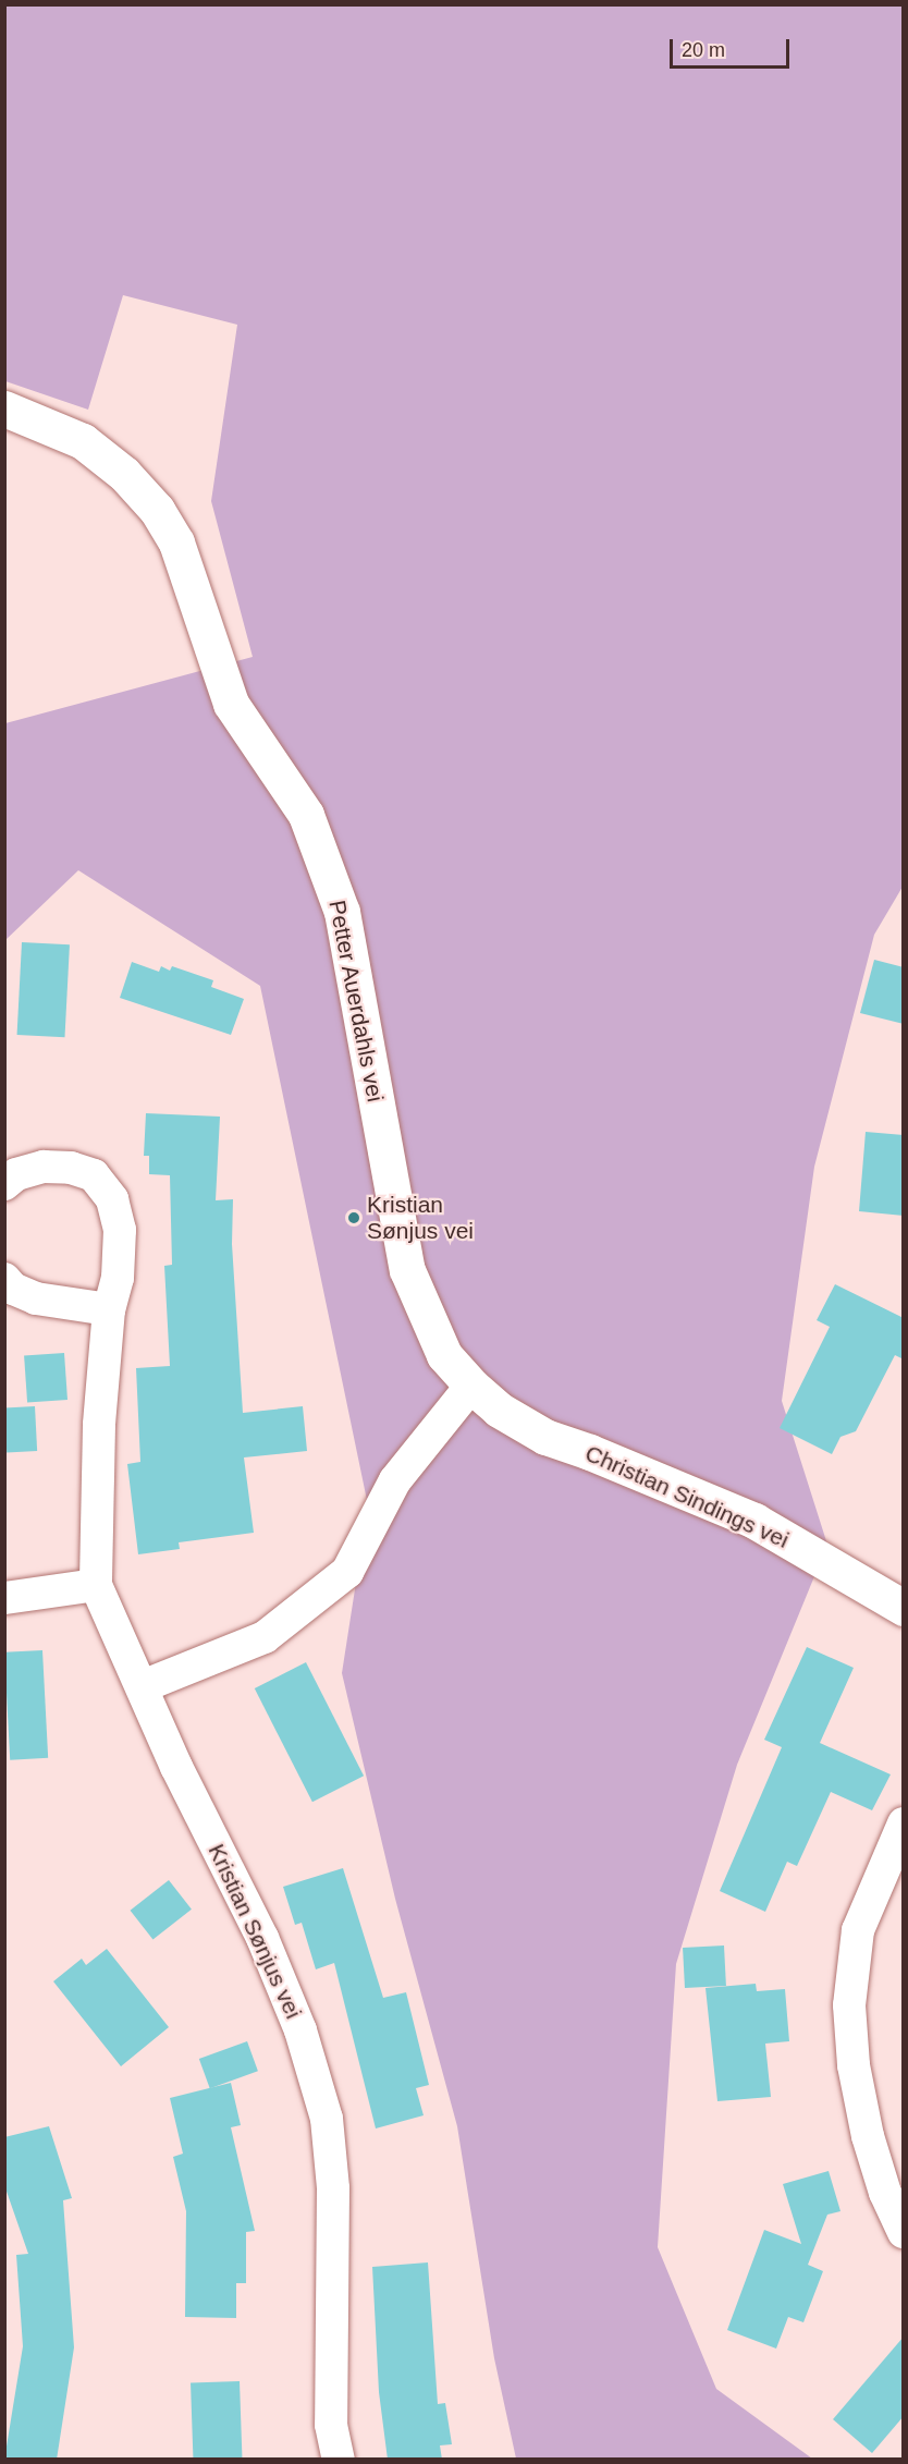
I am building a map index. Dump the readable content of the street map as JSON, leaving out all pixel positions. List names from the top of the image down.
{
  "streets": {
    "street": ["Petter Auerdahls vei", "Christian Sindings vei", "Kristian Sønjus vei"]
  },
  "crossings": [
    ["Petter Auerdahls vei", "Christian Sindings vei"]
  ],
  "places": ["Kristian Sønjus vei"],
  "scale_bar": "20 m"
}
